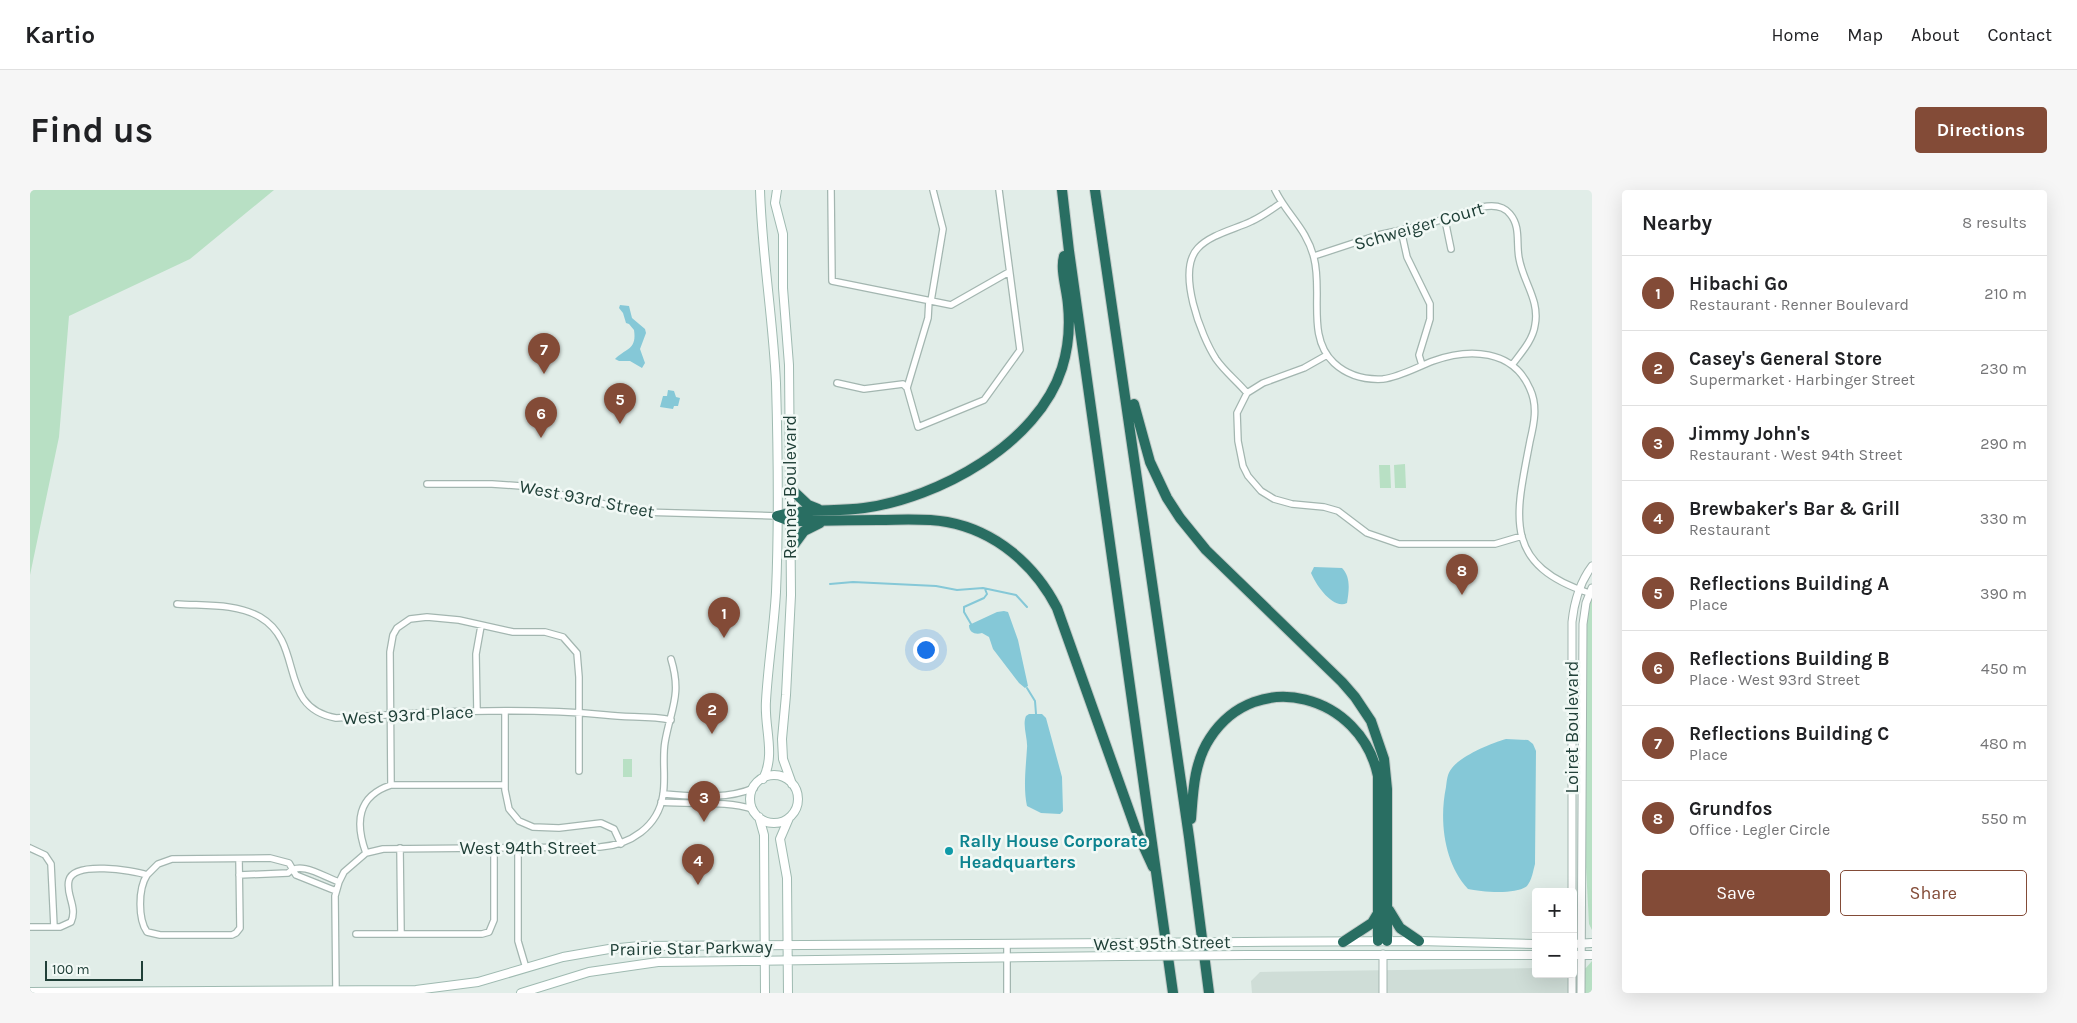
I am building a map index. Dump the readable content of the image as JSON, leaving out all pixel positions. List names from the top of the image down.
{
  "streets": {
    "main road": ["Renner Boulevard", "West 95th Street", "Prairie Star Parkway"],
    "street": [
      "Schweiger Court",
      "West 93rd Street",
      "West 93rd Place",
      "Loiret Boulevard",
      "West 94th Street"
    ]
  },
  "crossings": [
    ["Renner Boulevard", "West 93rd Street"],
    ["West 93rd Place", "West 94th Street"],
    ["West 95th Street", "Prairie Star Parkway"]
  ],
  "places": ["Rally House Corporate Headquarters"],
  "scale_bar": "100 m",
  "page": {
    "header": "Kartio",
    "nav": [
      "Home",
      "Map",
      "About",
      "Contact"
    ],
    "buttons": [
      "Directions",
      ["Save", "Share"]
    ],
    "title": "Find us",
    "heading": ["Nearby", "8 results"],
    "list": [
      {
        "mark": "1",
        "name": "Hibachi Go",
        "note": "Restaurant · Renner Boulevard",
        "value": "210 m"
      },
      {
        "mark": "2",
        "name": "Casey's General Store",
        "note": "Supermarket · Harbinger Street",
        "value": "230 m"
      },
      {
        "mark": "3",
        "name": "Jimmy John's",
        "note": "Restaurant · West 94th Street",
        "value": "290 m"
      },
      {
        "mark": "4",
        "name": "Brewbaker's Bar & Grill",
        "note": "Restaurant",
        "value": "330 m"
      },
      {
        "mark": "5",
        "name": "Reflections Building A",
        "note": "Place",
        "value": "390 m"
      },
      {
        "mark": "6",
        "name": "Reflections Building B",
        "note": "Place · West 93rd Street",
        "value": "450 m"
      },
      {
        "mark": "7",
        "name": "Reflections Building C",
        "note": "Place",
        "value": "480 m"
      },
      {
        "mark": "8",
        "name": "Grundfos",
        "note": "Office · Legler Circle",
        "value": "550 m"
      }
    ],
    "pins": [
      "7",
      "5",
      "6",
      "8",
      "1",
      "2",
      "3",
      "4"
    ],
    "map_buttons": ["+", "−"],
    "scale": "100 m"
  }
}
